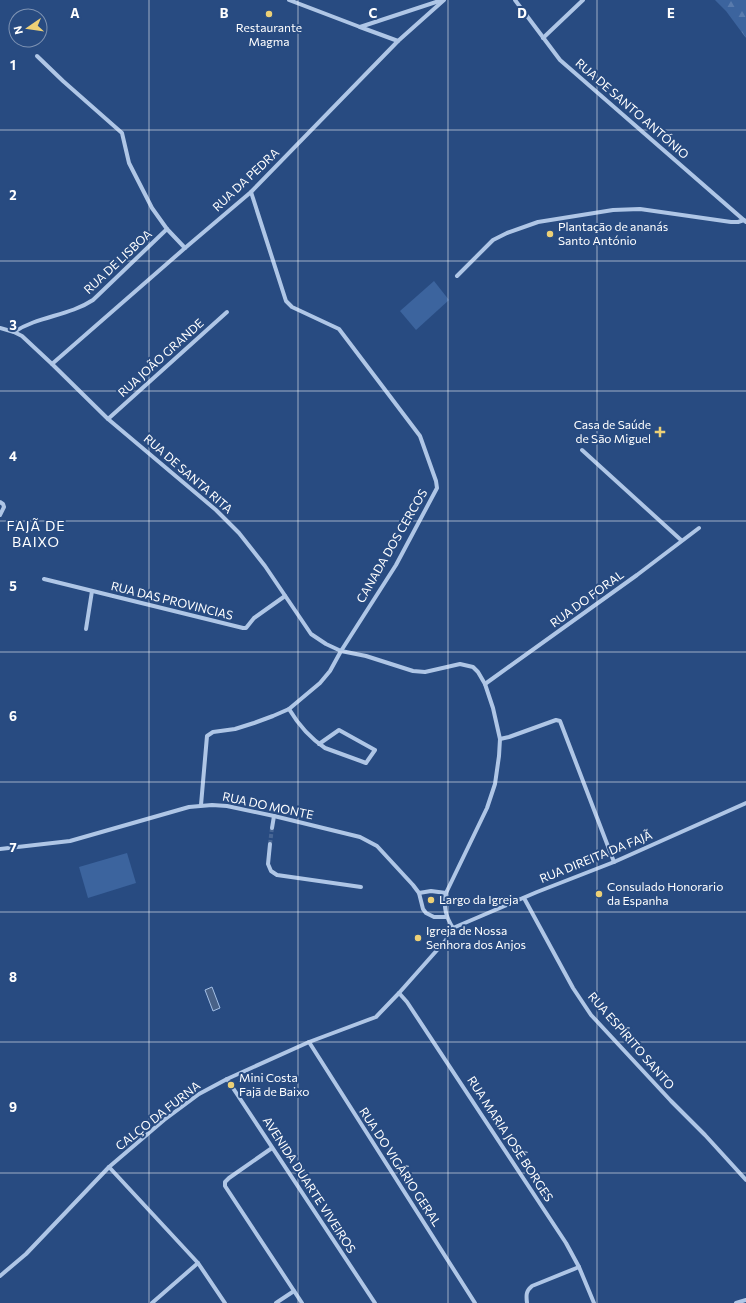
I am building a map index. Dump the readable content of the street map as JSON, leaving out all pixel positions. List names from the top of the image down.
{
  "streets": {
    "street": [
      "RUA DE SANTO ANTÓNIO",
      "RUA DA PEDRA",
      "RUA DE LISBOA",
      "RUA JOÃO GRANDE",
      "RUA DE SANTA RITA",
      "CANADA DOS CERCOS",
      "RUA DO FORAL",
      "RUA DAS PROVINCIAS",
      "RUA DO MONTE",
      "RUA DIREITA DA FAJÃ",
      "RUA ESPÍRITO SANTO",
      "CALÇO DA FURNA",
      "RUA MARIA JOSÉ BORGES",
      "RUA DO VIGÁRIO GERAL",
      "AVENIDA DUARTE VIVEIROS"
    ]
  },
  "crossings": [
    ["RUA DA PEDRA", "RUA DE SANTA RITA"],
    ["RUA DA PEDRA", "CANADA DOS CERCOS"],
    ["RUA DE LISBOA", "RUA DE SANTA RITA"],
    ["RUA JOÃO GRANDE", "RUA DE SANTA RITA"],
    ["RUA DE SANTA RITA", "CANADA DOS CERCOS"],
    ["RUA DE SANTA RITA", "RUA DO FORAL"],
    ["RUA DE SANTA RITA", "RUA DAS PROVINCIAS"],
    ["CANADA DOS CERCOS", "RUA DO MONTE"],
    ["RUA DIREITA DA FAJÃ", "RUA ESPÍRITO SANTO"],
    ["RUA DIREITA DA FAJÃ", "CALÇO DA FURNA"],
    ["CALÇO DA FURNA", "RUA MARIA JOSÉ BORGES"],
    ["CALÇO DA FURNA", "RUA DO VIGÁRIO GERAL"],
    ["CALÇO DA FURNA", "AVENIDA DUARTE VIVEIROS"]
  ],
  "districts": ["FAJÃ DE BAIXO"],
  "places": {
    "other": [
      "Restaurante Magma",
      "Plantação de ananás Santo António",
      "Consulado Honorario da Espanha",
      "Largo da Igreja",
      "Igreja de Nossa Senhora dos Anjos",
      "Mini Costa Fajã de Baixo"
    ],
    "health": ["Casa de Saúde de São Miguel"]
  },
  "north": "left",
  "grid": {
    "columns": [
      "A",
      "B",
      "C",
      "D",
      "E"
    ],
    "rows": [
      "1",
      "2",
      "3",
      "4",
      "5",
      "6",
      "7",
      "8",
      "9"
    ]
  }
}
